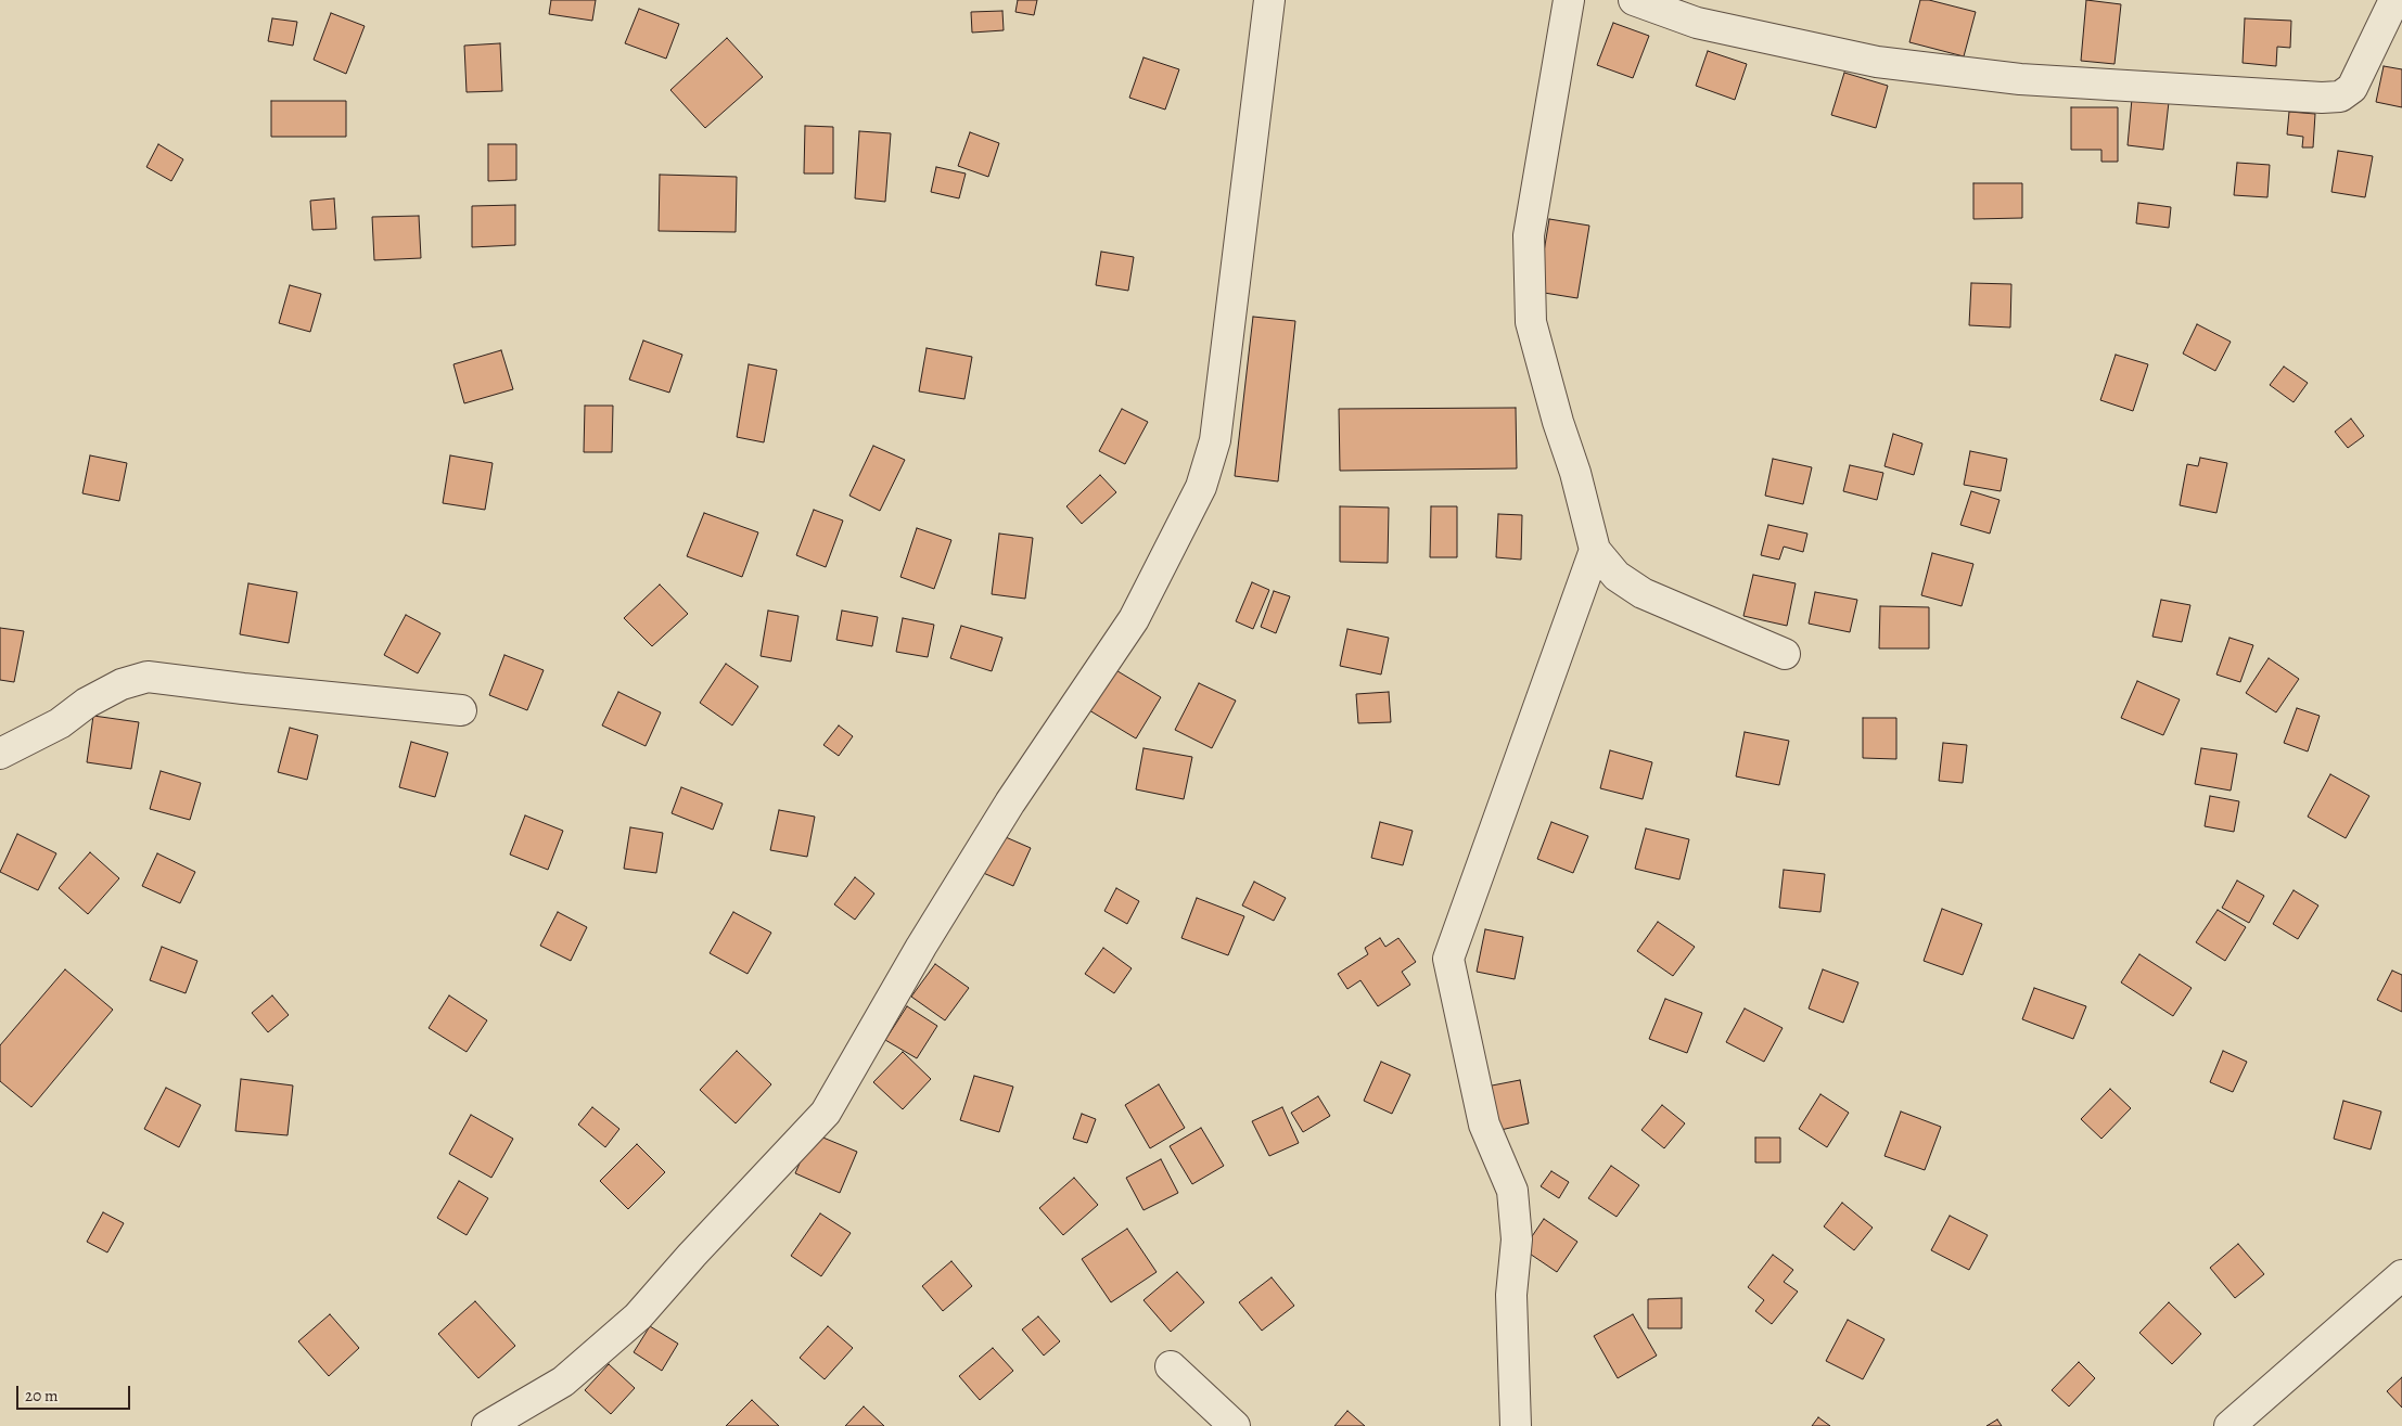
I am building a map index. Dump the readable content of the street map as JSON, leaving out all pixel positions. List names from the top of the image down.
{
  "scale_bar": "20 m"
}
